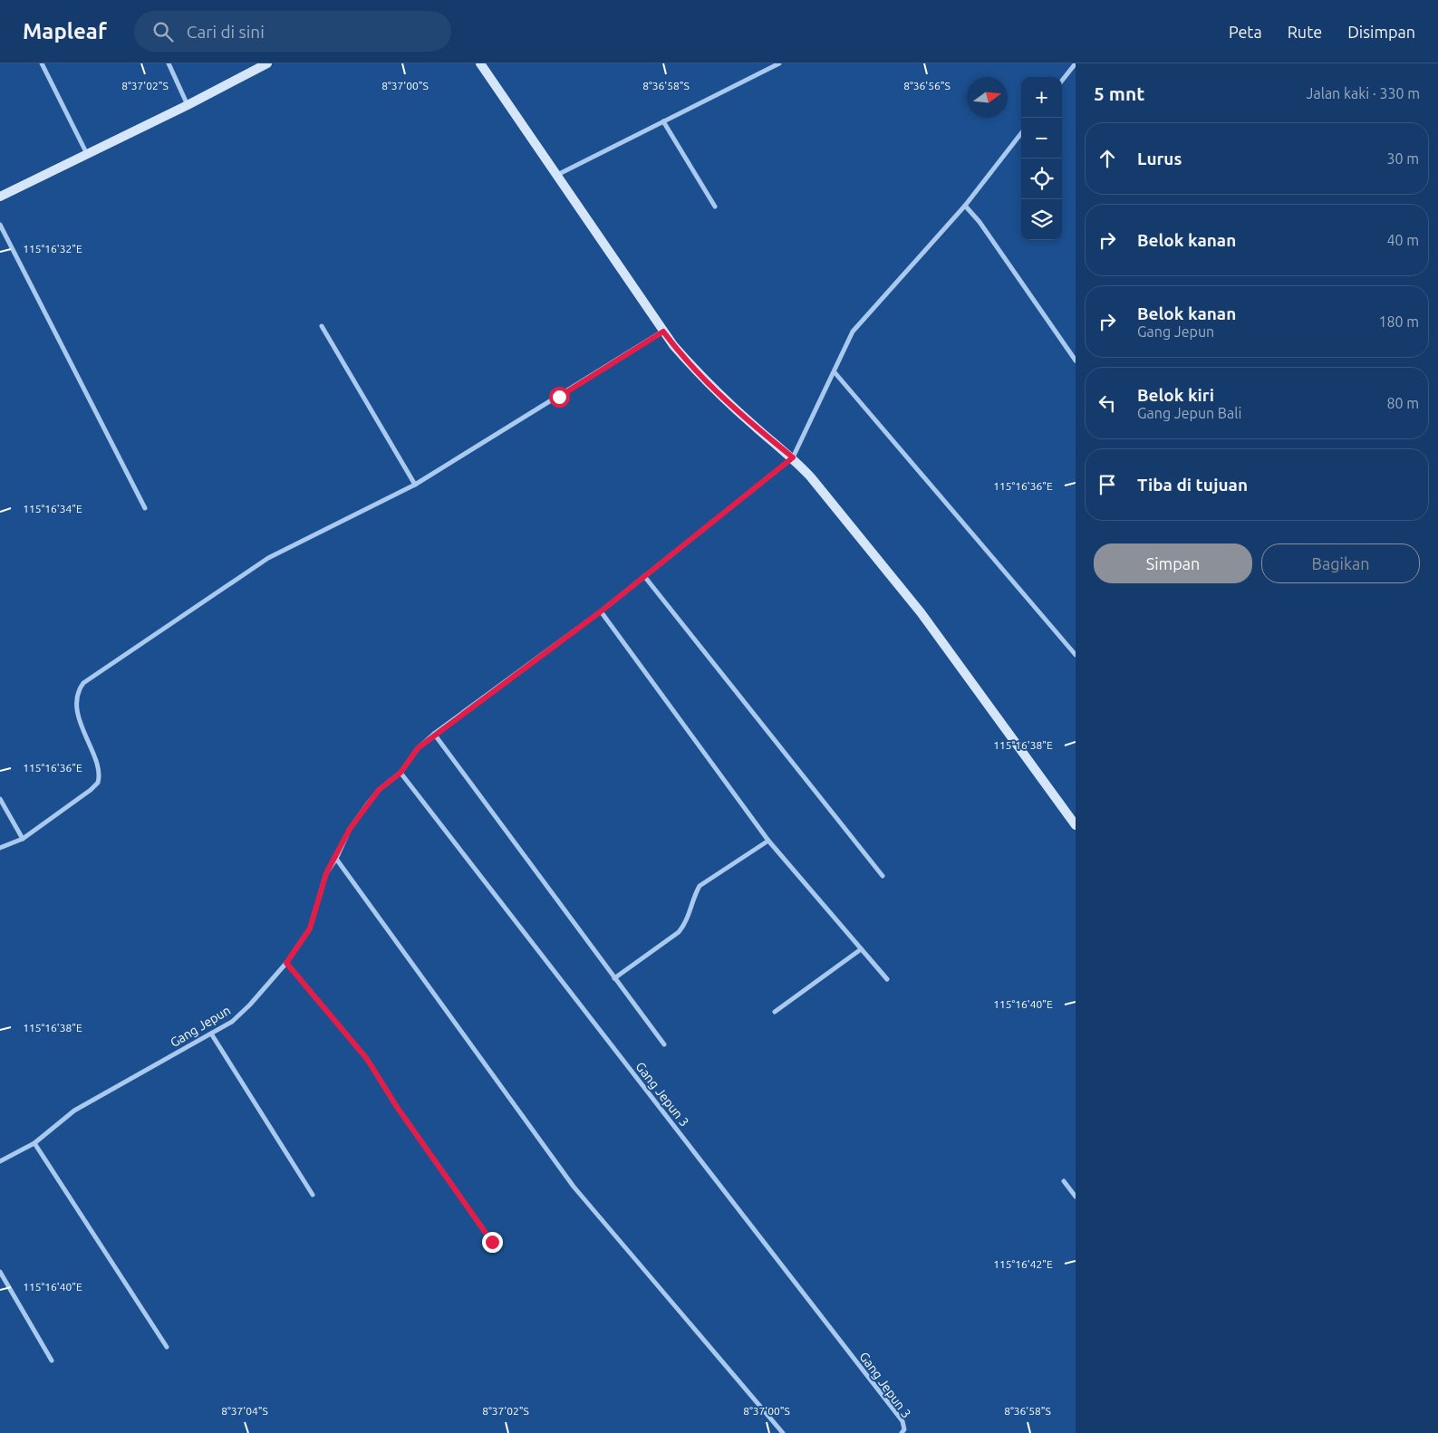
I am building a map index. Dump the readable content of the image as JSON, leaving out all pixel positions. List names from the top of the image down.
{
  "streets": {
    "street": ["Gang Jepun", "Gang Jepun 3"]
  },
  "crossings": [
    ["Gang Jepun", "Gang Jepun 3"]
  ],
  "north": "right",
  "page": {
    "header": "Mapleaf",
    "search": "Cari di sini",
    "nav": ["Peta", "Rute", "Disimpan"],
    "heading": ["5 mnt", "Jalan kaki · 330 m"],
    "map_buttons": ["+", "−"],
    "list": [
      ["Lurus", "30 m"],
      ["Belok kanan", "40 m"],
      ["Belok kanan", "Gang Jepun", "180 m"],
      ["Belok kiri", "Gang Jepun Bali", "80 m"],
      "Tiba di tujuan"
    ],
    "buttons": ["Simpan", "Bagikan"]
  },
  "coordinates": [
    "8°36'56\"S",
    "8°37'02\"S",
    "8°37'00\"S",
    "8°36'58\"S",
    "115°16'32\"E",
    "115°16'36\"E",
    "115°16'34\"E",
    "115°16'38\"E",
    "115°16'40\"E",
    "115°16'42\"E",
    "8°37'04\"S"
  ]
}
